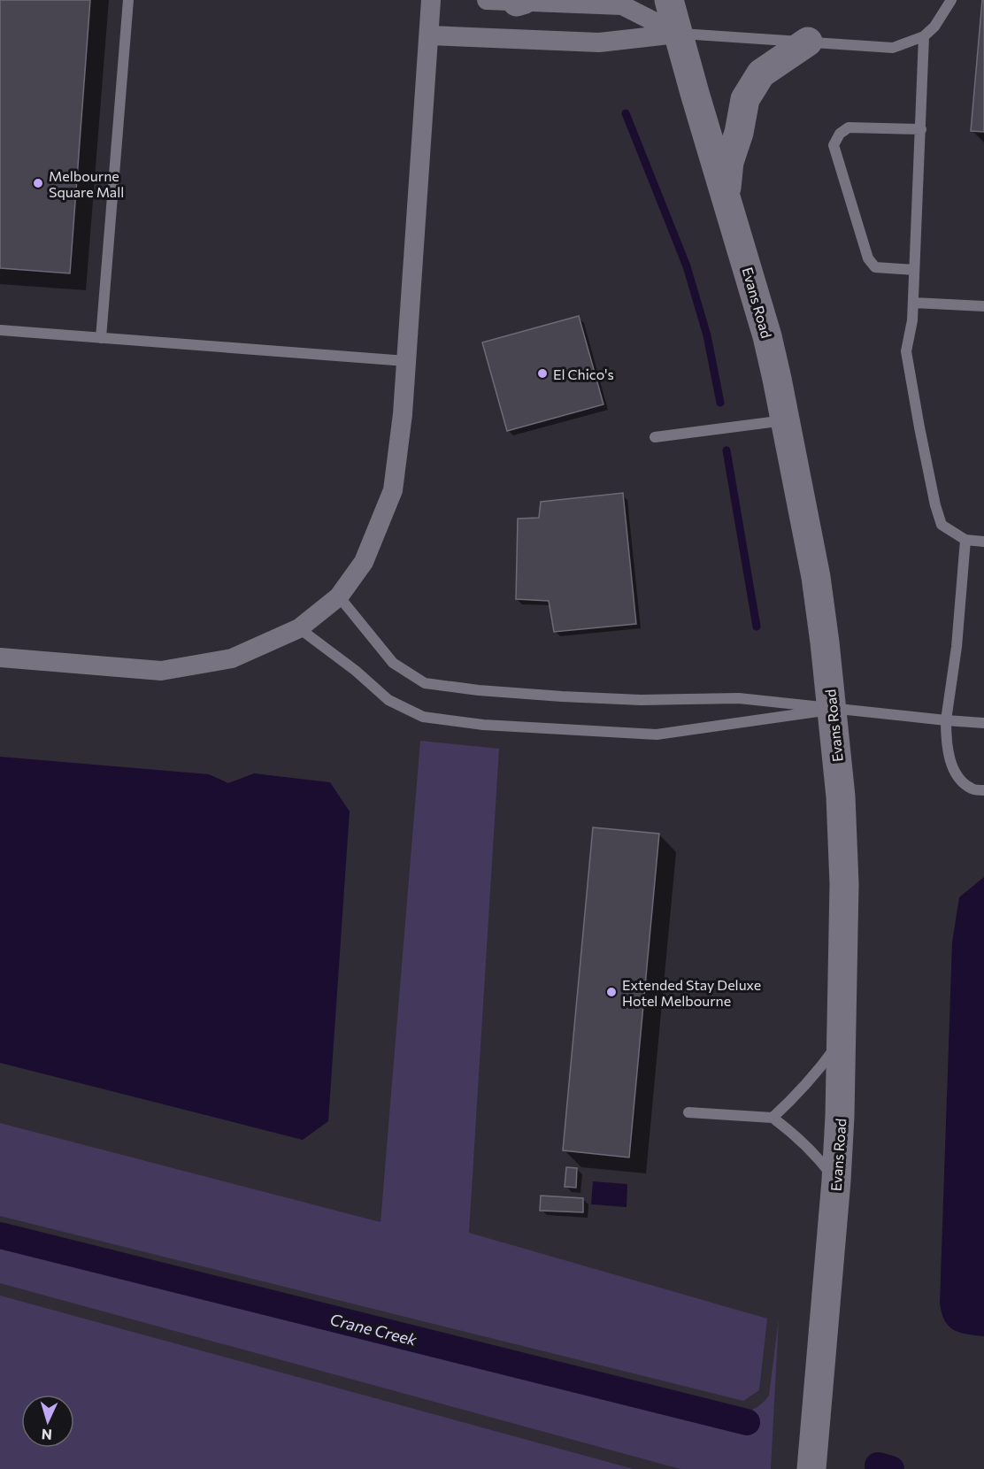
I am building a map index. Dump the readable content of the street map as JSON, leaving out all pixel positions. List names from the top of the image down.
{
  "streets": {
    "street": ["Evans Road"]
  },
  "water": ["Crane Creek"],
  "places": ["Melbourne Square Mall", "El Chico's", "Extended Stay Deluxe Hotel Melbourne"],
  "north": "bottom"
}
